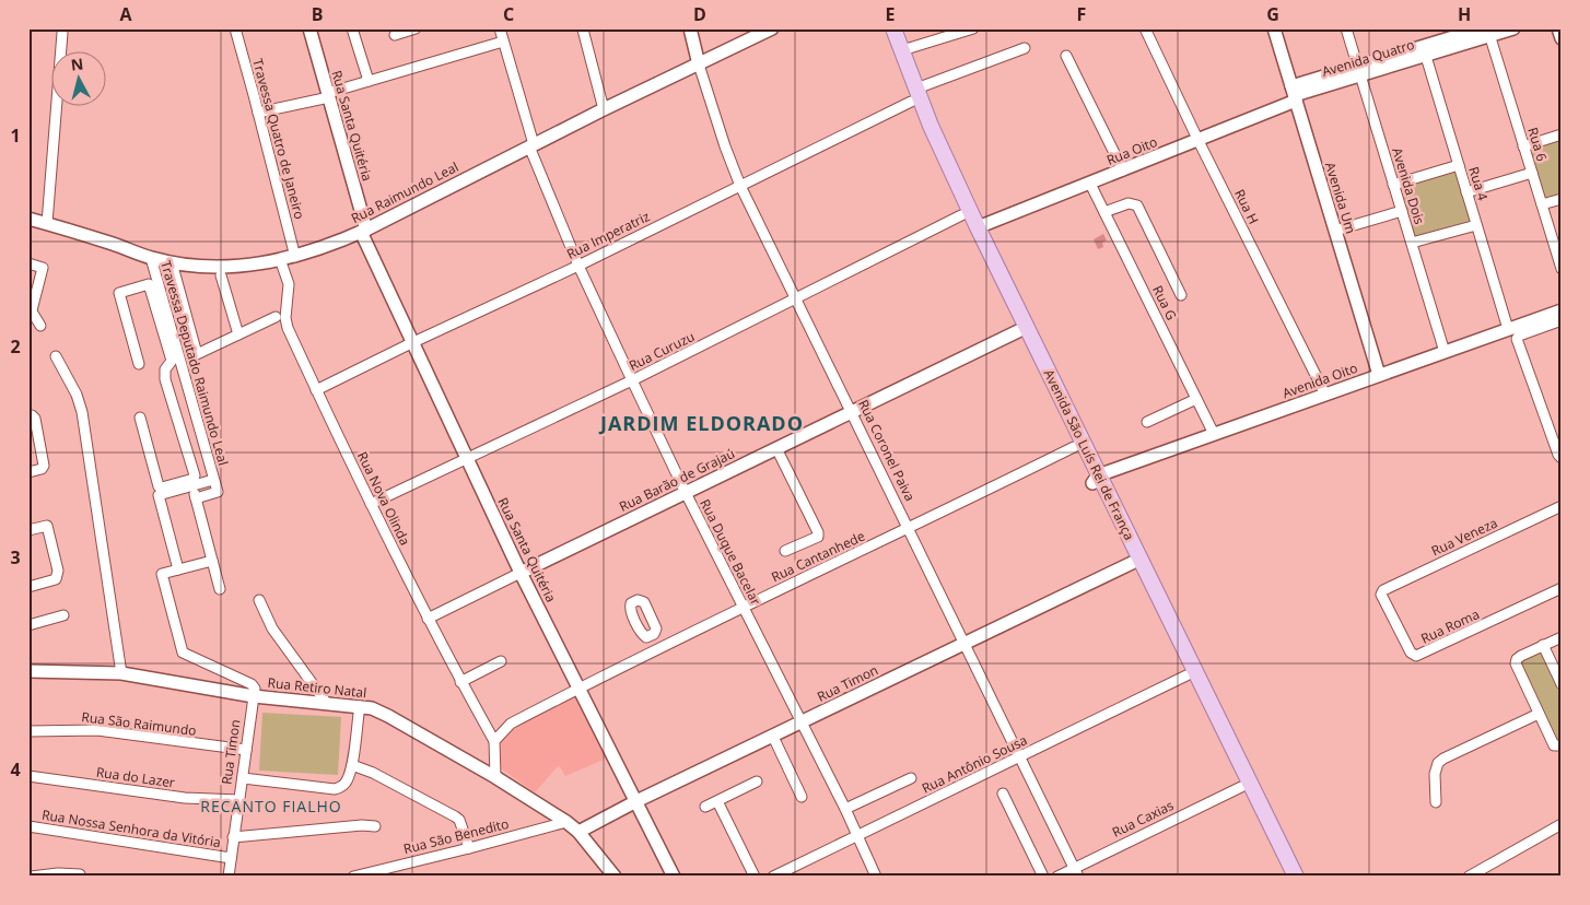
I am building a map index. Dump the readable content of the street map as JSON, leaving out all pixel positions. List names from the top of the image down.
{
  "streets": {
    "main road": ["Avenida São Luís Rei de França"],
    "street": [
      "Avenida Quatro",
      "Rua Santa Quitéria",
      "Travessa Quatro de Janeiro",
      "Rua 6",
      "Rua Oito",
      "Rua 4",
      "Avenida Dois",
      "Rua Raimundo Leal",
      "Avenida Um",
      "Rua H",
      "Rua Imperatriz",
      "Rua G",
      "Rua Curuzu",
      "Travessa Deputado Raimundo Leal",
      "Avenida Oito",
      "Rua Coronel Paiva",
      "Rua Barão de Grajaú",
      "Rua Nova Olinda",
      "Rua Veneza",
      "Rua Duque Bacelar",
      "Rua Cantanhede",
      "Rua Roma",
      "Rua Timon",
      "Rua Retiro Natal",
      "Rua São Raimundo",
      "Rua Antônio Sousa",
      "Rua do Lazer",
      "Rua Caxias",
      "Rua Nossa Senhora da Vitória",
      "Rua São Benedito"
    ]
  },
  "crossings": [
    ["Avenida Quatro", "Rua 6"],
    ["Avenida Quatro", "Rua Oito"],
    ["Avenida Quatro", "Rua 4"],
    ["Avenida Quatro", "Avenida Dois"],
    ["Avenida Quatro", "Avenida Um"],
    ["Rua Santa Quitéria", "Rua Raimundo Leal"],
    ["Rua Santa Quitéria", "Rua Imperatriz"],
    ["Rua Santa Quitéria", "Rua Curuzu"],
    ["Rua Santa Quitéria", "Rua Barão de Grajaú"],
    ["Rua Santa Quitéria", "Rua Cantanhede"],
    ["Rua Santa Quitéria", "Rua Timon"],
    ["Travessa Quatro de Janeiro", "Rua Raimundo Leal"],
    ["Rua Oito", "Avenida Um"],
    ["Rua Oito", "Rua H"],
    ["Rua Oito", "Rua G"],
    ["Rua Oito", "Avenida São Luís Rei de França"],
    ["Rua 4", "Avenida Oito"],
    ["Avenida Dois", "Avenida Oito"],
    ["Rua Raimundo Leal", "Travessa Deputado Raimundo Leal"],
    ["Rua Raimundo Leal", "Rua Coronel Paiva"],
    ["Rua Raimundo Leal", "Rua Nova Olinda"],
    ["Rua Raimundo Leal", "Rua Duque Bacelar"],
    ["Avenida Um", "Avenida Oito"],
    ["Rua H", "Avenida Oito"],
    ["Rua Imperatriz", "Rua Coronel Paiva"],
    ["Rua Imperatriz", "Avenida São Luís Rei de França"],
    ["Rua Imperatriz", "Rua Nova Olinda"],
    ["Rua Imperatriz", "Rua Duque Bacelar"],
    ["Rua G", "Avenida Oito"],
    ["Rua Curuzu", "Rua Coronel Paiva"],
    ["Rua Curuzu", "Avenida São Luís Rei de França"],
    ["Rua Curuzu", "Rua Nova Olinda"],
    ["Rua Curuzu", "Rua Duque Bacelar"],
    ["Avenida Oito", "Avenida São Luís Rei de França"],
    ["Rua Coronel Paiva", "Rua Barão de Grajaú"],
    ["Rua Coronel Paiva", "Rua Cantanhede"],
    ["Rua Coronel Paiva", "Rua Timon"],
    ["Rua Coronel Paiva", "Rua Antônio Sousa"],
    ["Rua Coronel Paiva", "Rua Caxias"],
    ["Avenida São Luís Rei de França", "Rua Barão de Grajaú"],
    ["Avenida São Luís Rei de França", "Rua Cantanhede"],
    ["Avenida São Luís Rei de França", "Rua Timon"],
    ["Avenida São Luís Rei de França", "Rua Antônio Sousa"],
    ["Avenida São Luís Rei de França", "Rua Caxias"],
    ["Rua Barão de Grajaú", "Rua Nova Olinda"],
    ["Rua Barão de Grajaú", "Rua Duque Bacelar"],
    ["Rua Nova Olinda", "Rua Cantanhede"],
    ["Rua Veneza", "Rua Roma"],
    ["Rua Duque Bacelar", "Rua Cantanhede"],
    ["Rua Duque Bacelar", "Rua Timon"],
    ["Rua Duque Bacelar", "Rua Antônio Sousa"],
    ["Rua Timon", "Rua Retiro Natal"],
    ["Rua Timon", "Rua São Raimundo"],
    ["Rua Timon", "Rua do Lazer"],
    ["Rua Timon", "Rua Nossa Senhora da Vitória"],
    ["Rua Retiro Natal", "Rua São Benedito"]
  ],
  "districts": ["JARDIM ELDORADO", "RECANTO FIALHO"],
  "north": "top",
  "grid": {
    "columns": [
      "A",
      "B",
      "C",
      "D",
      "E",
      "F",
      "G",
      "H"
    ],
    "rows": [
      "1",
      "2",
      "3",
      "4"
    ]
  }
}
